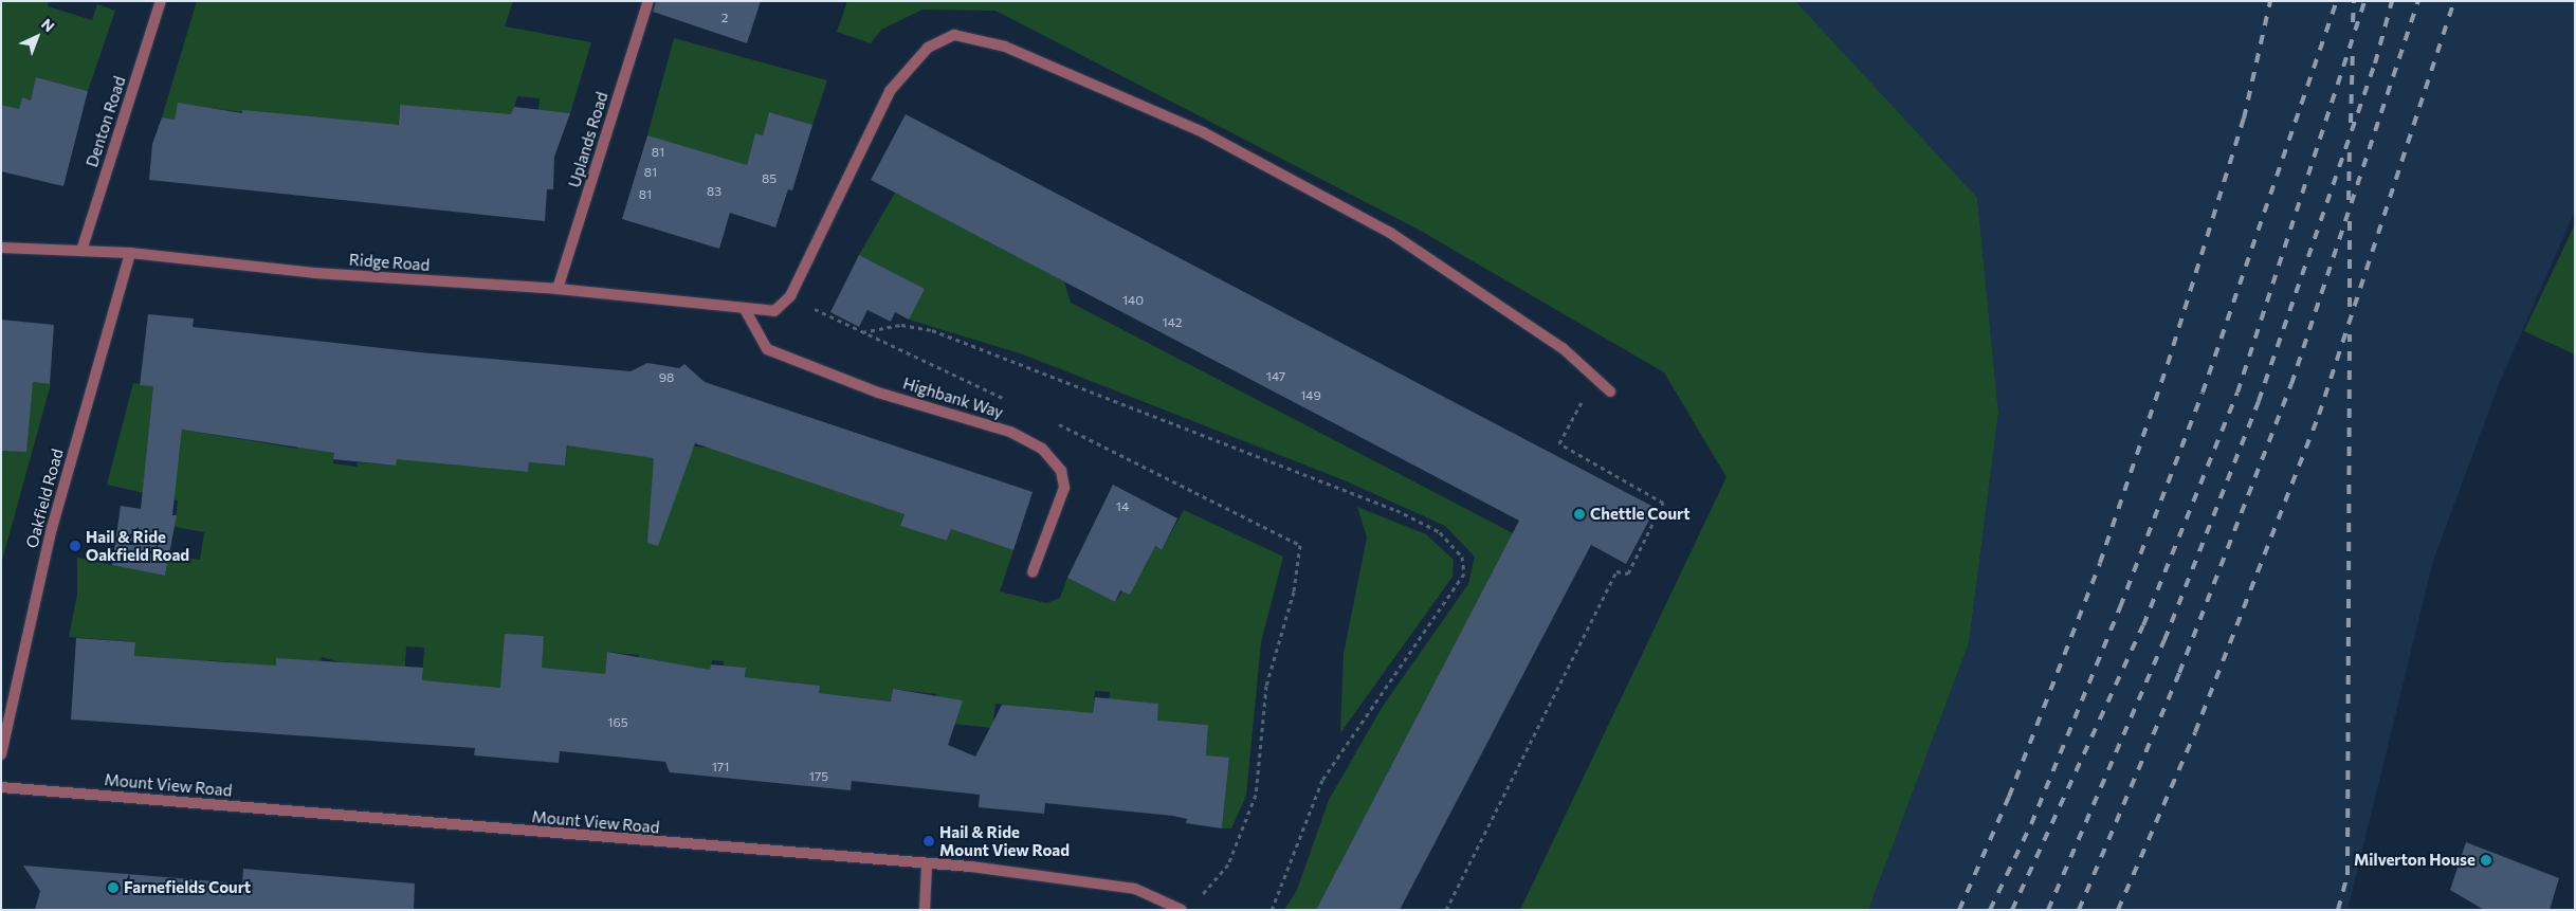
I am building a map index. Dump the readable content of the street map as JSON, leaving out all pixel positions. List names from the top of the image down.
{
  "streets": {
    "street": [
      "Denton Road",
      "Uplands Road",
      "Ridge Road",
      "Highbank Way",
      "Oakfield Road",
      "Mount View Road"
    ]
  },
  "crossings": [
    ["Denton Road", "Ridge Road"],
    ["Uplands Road", "Ridge Road"],
    ["Ridge Road", "Highbank Way"],
    ["Ridge Road", "Oakfield Road"]
  ],
  "places": [
    "Chettle Court",
    "Hail & Ride Oakfield Road",
    "Hail & Ride Mount View Road",
    "Milverton House",
    "Farnefields Court"
  ],
  "house_numbers": [
    "2",
    "81",
    "81",
    "85",
    "83",
    "81",
    "140",
    "142",
    "147",
    "98",
    "149",
    "14",
    "165",
    "171",
    "175"
  ],
  "north": "top right"
}
